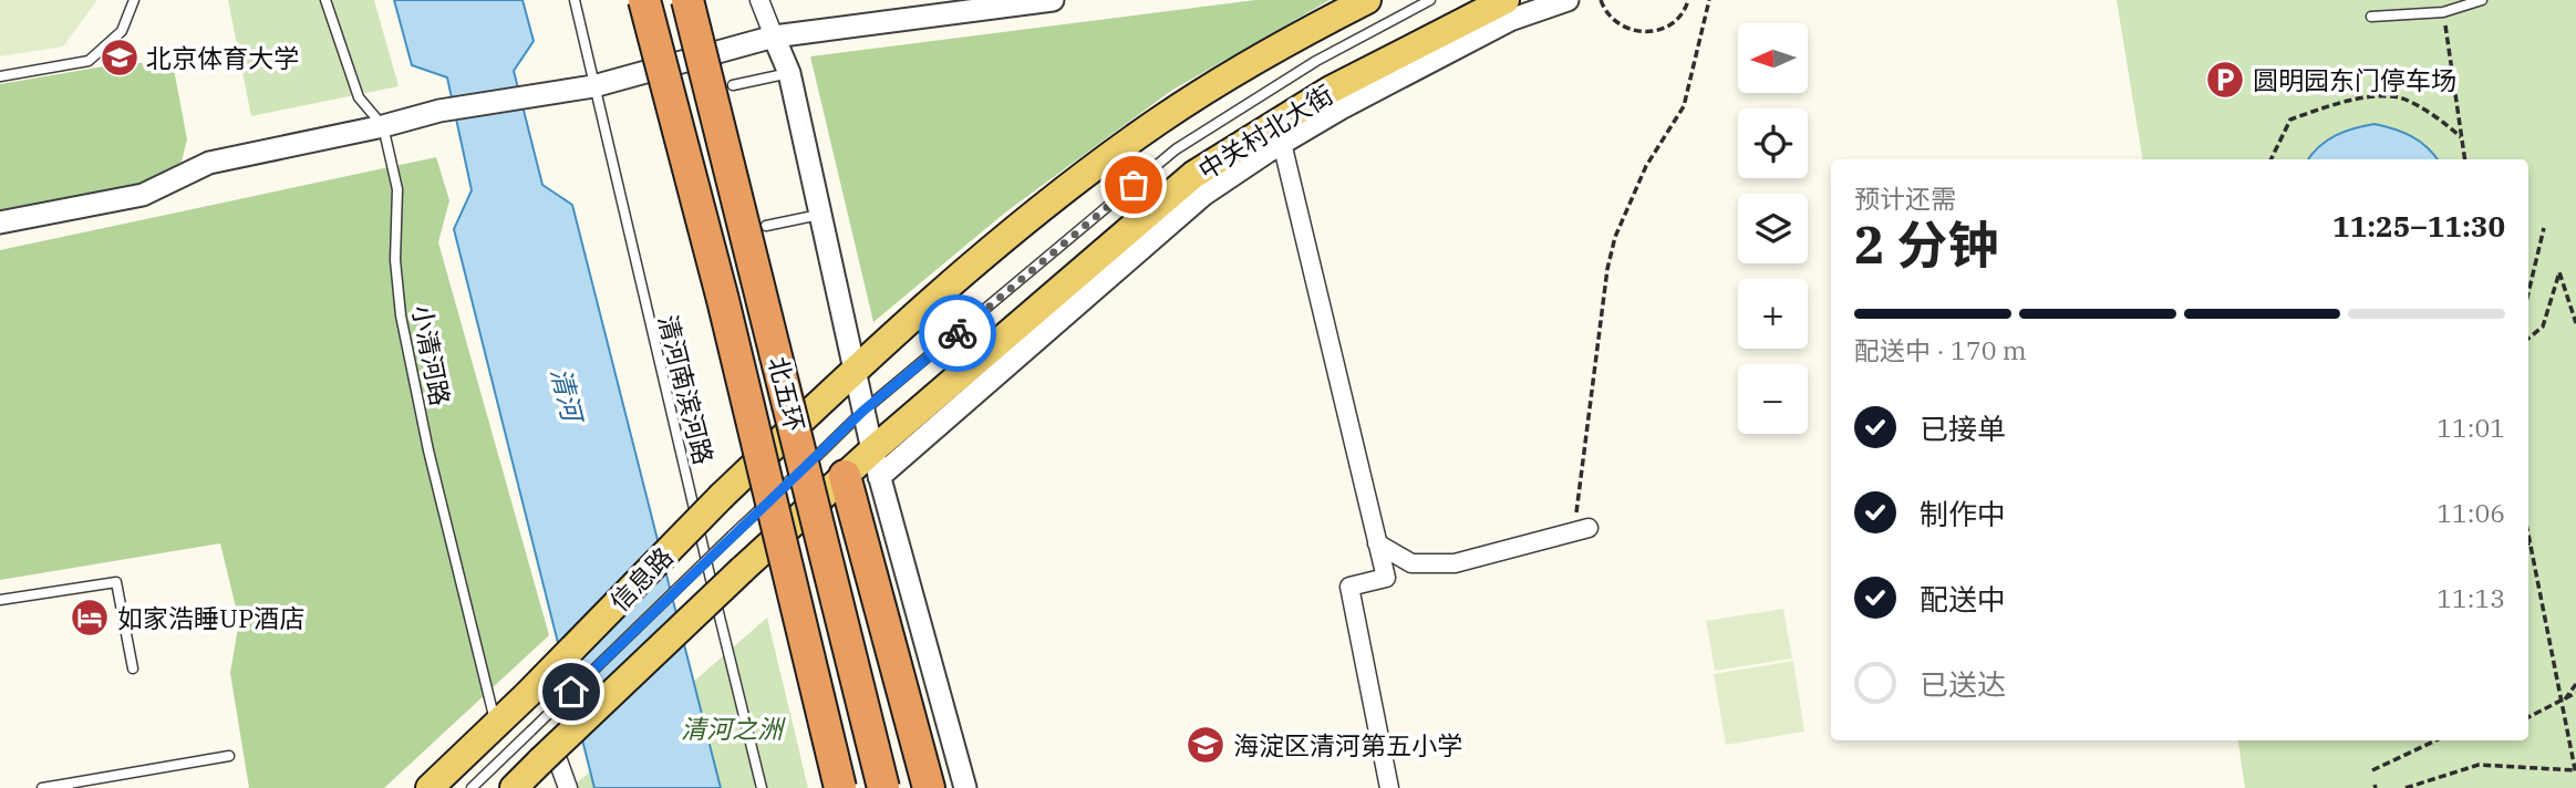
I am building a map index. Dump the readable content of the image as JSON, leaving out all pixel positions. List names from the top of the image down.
{
  "streets": {
    "highway": ["北五环"],
    "main road": ["中关村北大街", "信息路"],
    "lane": ["小清河路", "清河南滨河路"]
  },
  "crossings": [
    ["中关村北大街", "信息路"],
    ["小清河路", "信息路"]
  ],
  "water": ["清河"],
  "parks": ["清河之洲"],
  "places": {
    "school or university": ["北京体育大学", "海淀区清河第五小学"],
    "parking": ["圆明园东门停车场"],
    "hotel": ["如家浩睡UP酒店"]
  },
  "north": "left",
  "page": {
    "map_buttons": ["+", "−"],
    "heading": ["2 分钟", "预计还需", "11:25–11:30"],
    "bar": "配送中 · 170 m",
    "list": [
      ["已接单", "11:01"],
      ["制作中", "11:06"],
      ["配送中", "11:13"],
      "已送达"
    ]
  }
}
